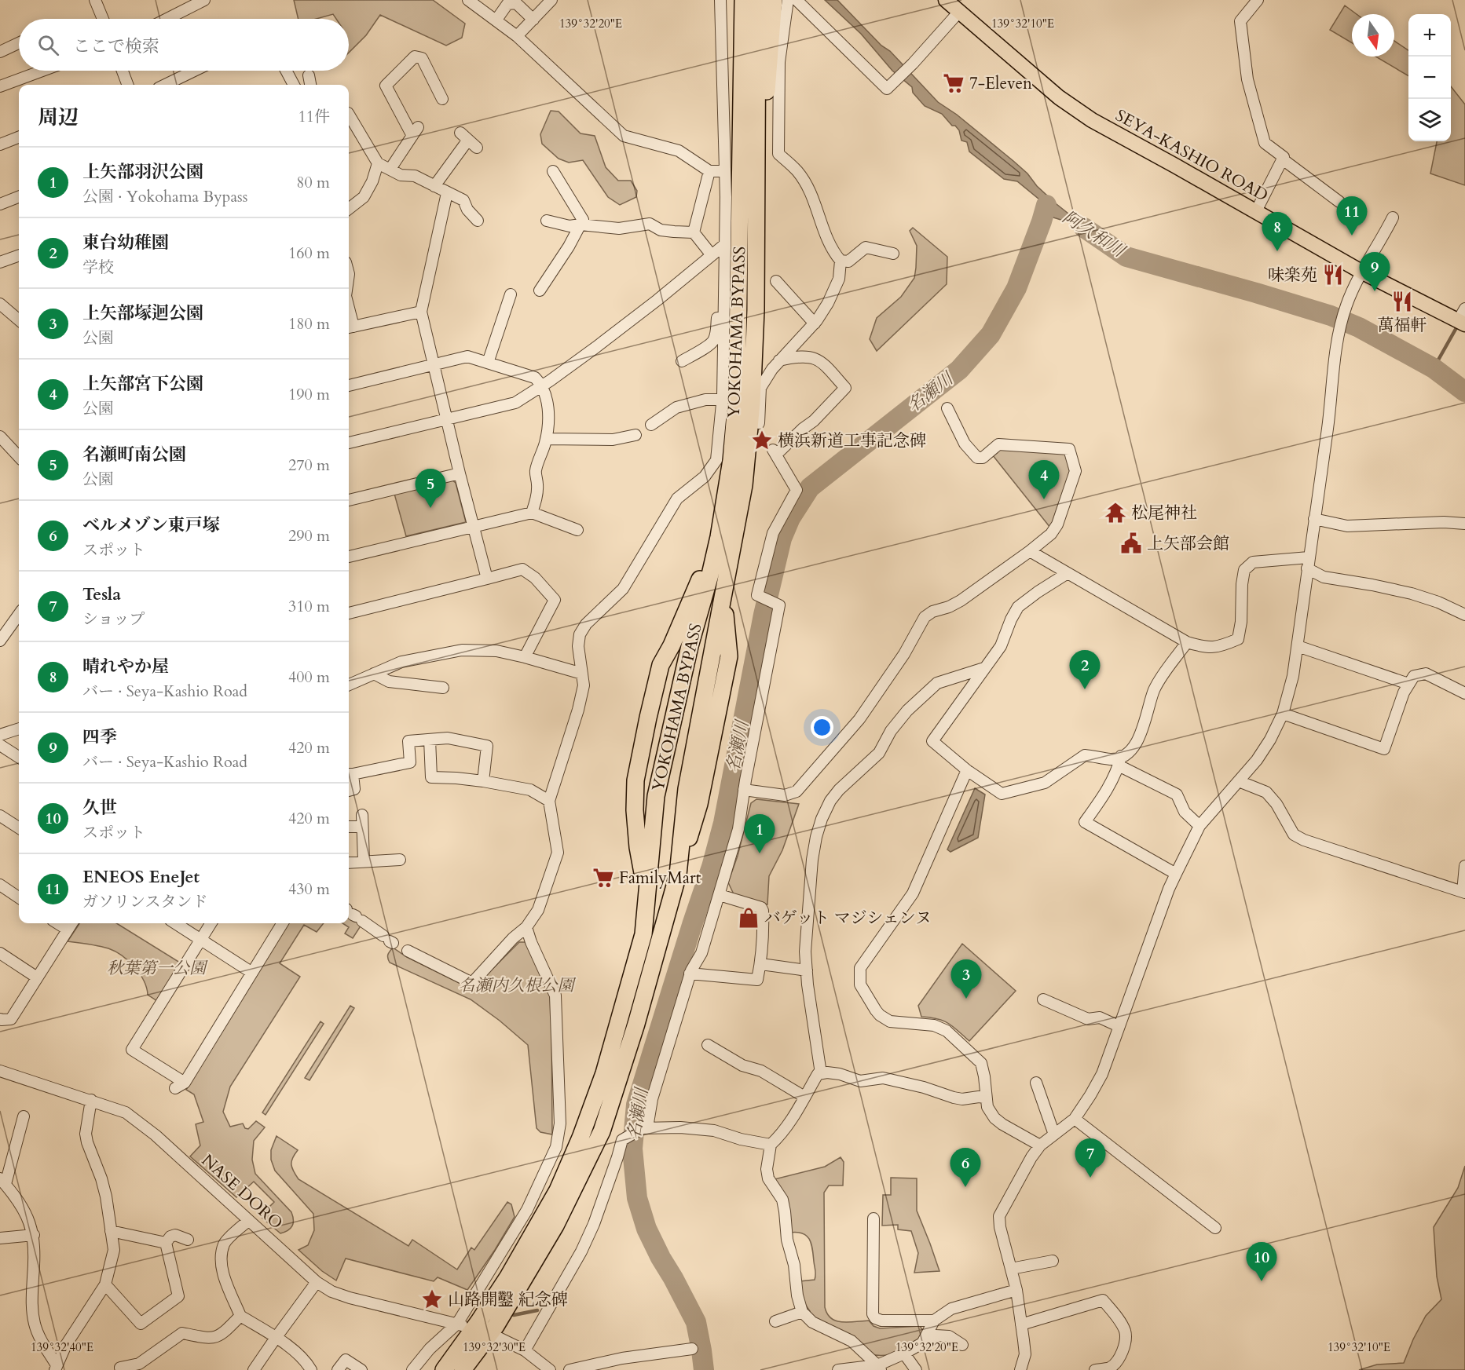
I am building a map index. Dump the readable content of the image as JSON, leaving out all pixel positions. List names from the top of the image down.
{
  "streets": {
    "highway": ["YOKOHAMA BYPASS"],
    "main road": ["SEYA-KASHIO ROAD"],
    "street": ["NASE DORO"]
  },
  "water": ["阿久和川", "名瀬川"],
  "parks": ["秋葉第一公園", "名瀬内久根公園"],
  "places": {
    "supermarket": ["7-Eleven", "FamilyMart"],
    "restaurant": ["味楽苑", "萬福軒"],
    "place": ["横浜新道工事記念碑", "山路開鑿 紀念碑"],
    "temple": ["松尾神社"],
    "public building": ["上矢部会館"],
    "shop": ["バゲット マジシェンヌ"]
  },
  "north": "bottom",
  "page": {
    "map_buttons": ["+", "−"],
    "search": "ここで検索",
    "heading": ["周辺", "11件"],
    "list": [
      {
        "mark": "1",
        "name": "上矢部羽沢公園",
        "note": "公園 · Yokohama Bypass",
        "value": "80 m"
      },
      {
        "mark": "2",
        "name": "東台幼稚園",
        "note": "学校",
        "value": "160 m"
      },
      {
        "mark": "3",
        "name": "上矢部塚迴公園",
        "note": "公園",
        "value": "180 m"
      },
      {
        "mark": "4",
        "name": "上矢部宮下公園",
        "note": "公園",
        "value": "190 m"
      },
      {
        "mark": "5",
        "name": "名瀬町南公園",
        "note": "公園",
        "value": "270 m"
      },
      {
        "mark": "6",
        "name": "ベルメゾン東戸塚",
        "note": "スポット",
        "value": "290 m"
      },
      {
        "mark": "7",
        "name": "Tesla",
        "note": "ショップ",
        "value": "310 m"
      },
      {
        "mark": "8",
        "name": "晴れやか屋",
        "note": "バー · Seya-Kashio Road",
        "value": "400 m"
      },
      {
        "mark": "9",
        "name": "四季",
        "note": "バー · Seya-Kashio Road",
        "value": "420 m"
      },
      {
        "mark": "10",
        "name": "久世",
        "note": "スポット",
        "value": "420 m"
      },
      {
        "mark": "11",
        "name": "ENEOS EneJet",
        "note": "ガソリンスタンド",
        "value": "430 m"
      }
    ],
    "pins": [
      "11",
      "8",
      "9",
      "4",
      "5",
      "2",
      "1",
      "3",
      "7",
      "6",
      "10"
    ]
  },
  "coordinates": [
    "139°32'20\"E",
    "139°32'10\"E",
    "139°32'40\"E",
    "139°32'30\"E"
  ]
}
